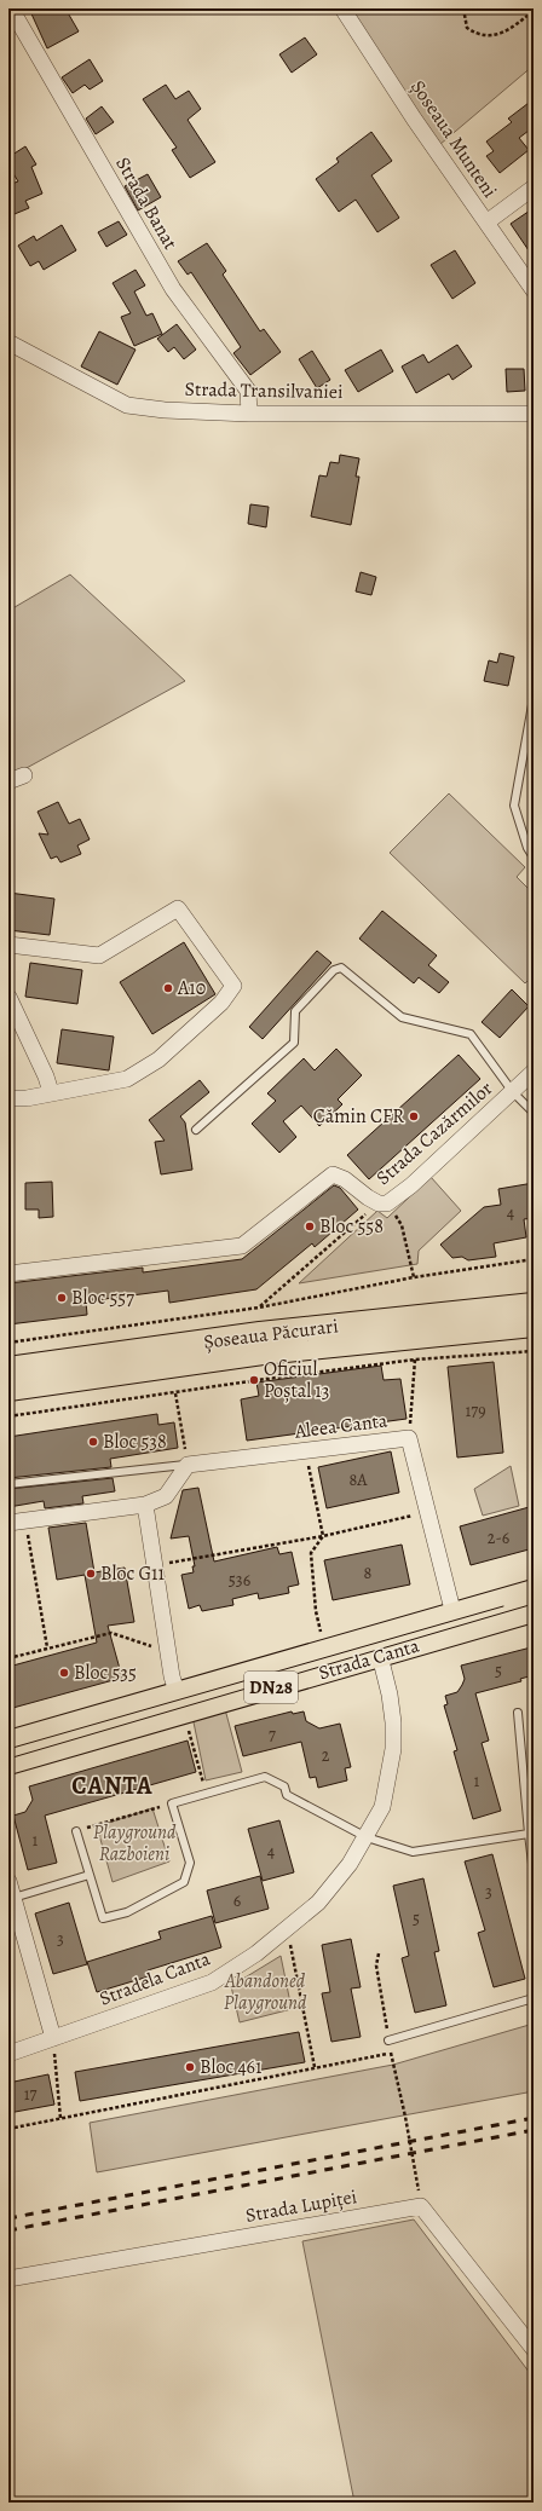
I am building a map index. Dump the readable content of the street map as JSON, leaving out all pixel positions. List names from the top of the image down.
{
  "streets": {
    "main road": ["Șoseaua Păcurari", "Strada Canta", "DN28"],
    "street": [
      "Șoseaua Munteni",
      "Strada Banat",
      "Strada Transilvaniei",
      "Strada Cazărmilor",
      "Aleea Canta",
      "Stradela Canta",
      "Strada Lupiței"
    ]
  },
  "crossings": [
    ["Strada Banat", "Strada Transilvaniei"],
    ["Aleea Canta", "Strada Canta"],
    ["Strada Canta", "Stradela Canta"]
  ],
  "districts": ["CANTA"],
  "parks": ["Playground Razboieni", "Abandoned Playground"],
  "places": [
    "A10",
    "Cămin CFR",
    "Bloc 558",
    "Bloc 557",
    "Oficiul Poștal 13",
    "Bloc 538",
    "Bloc G11",
    "Bloc 535",
    "Bloc 461"
  ],
  "house_numbers": [
    "4",
    "179",
    "8A",
    "2-6",
    "8",
    "536",
    "5",
    "7",
    "2",
    "1",
    "1",
    "4",
    "3",
    "6",
    "5",
    "3",
    "17"
  ]
}
